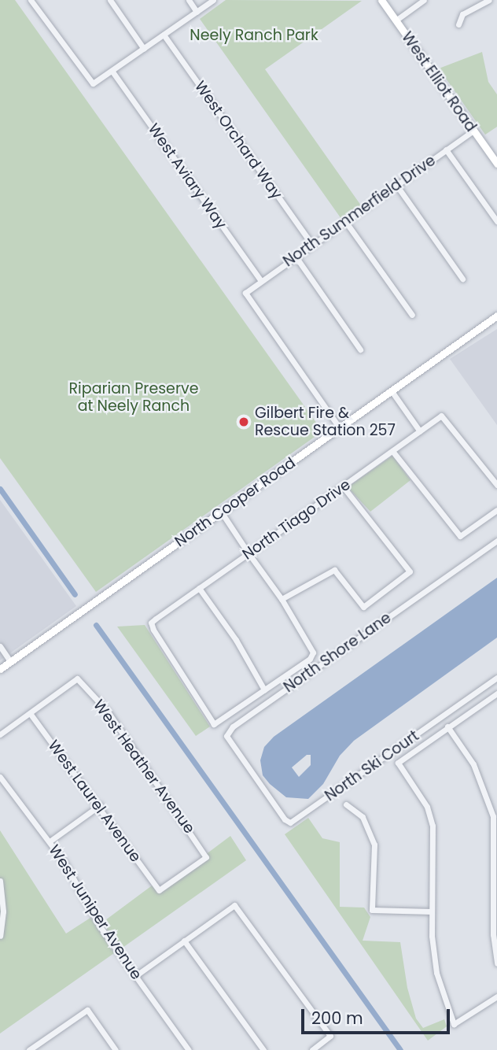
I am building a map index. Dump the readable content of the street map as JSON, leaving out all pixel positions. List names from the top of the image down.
{
  "streets": {
    "main road": ["West Elliot Road", "North Cooper Road"],
    "street": [
      "West Orchard Way",
      "West Aviary Way",
      "North Summerfield Drive",
      "North Tiago Drive",
      "North Shore Lane",
      "North Ski Court",
      "West Heather Avenue",
      "West Laurel Avenue",
      "West Juniper Avenue"
    ]
  },
  "crossings": [
    ["West Elliot Road", "North Summerfield Drive"],
    ["West Orchard Way", "North Summerfield Drive"],
    ["West Aviary Way", "North Summerfield Drive"],
    ["North Summerfield Drive", "North Cooper Road"],
    ["North Shore Lane", "North Ski Court"],
    ["West Heather Avenue", "West Laurel Avenue"]
  ],
  "parks": ["Neely Ranch Park", "Riparian Preserve at Neely Ranch"],
  "places": ["Gilbert Fire & Rescue Station 257"],
  "scale_bar": "200 m"
}
